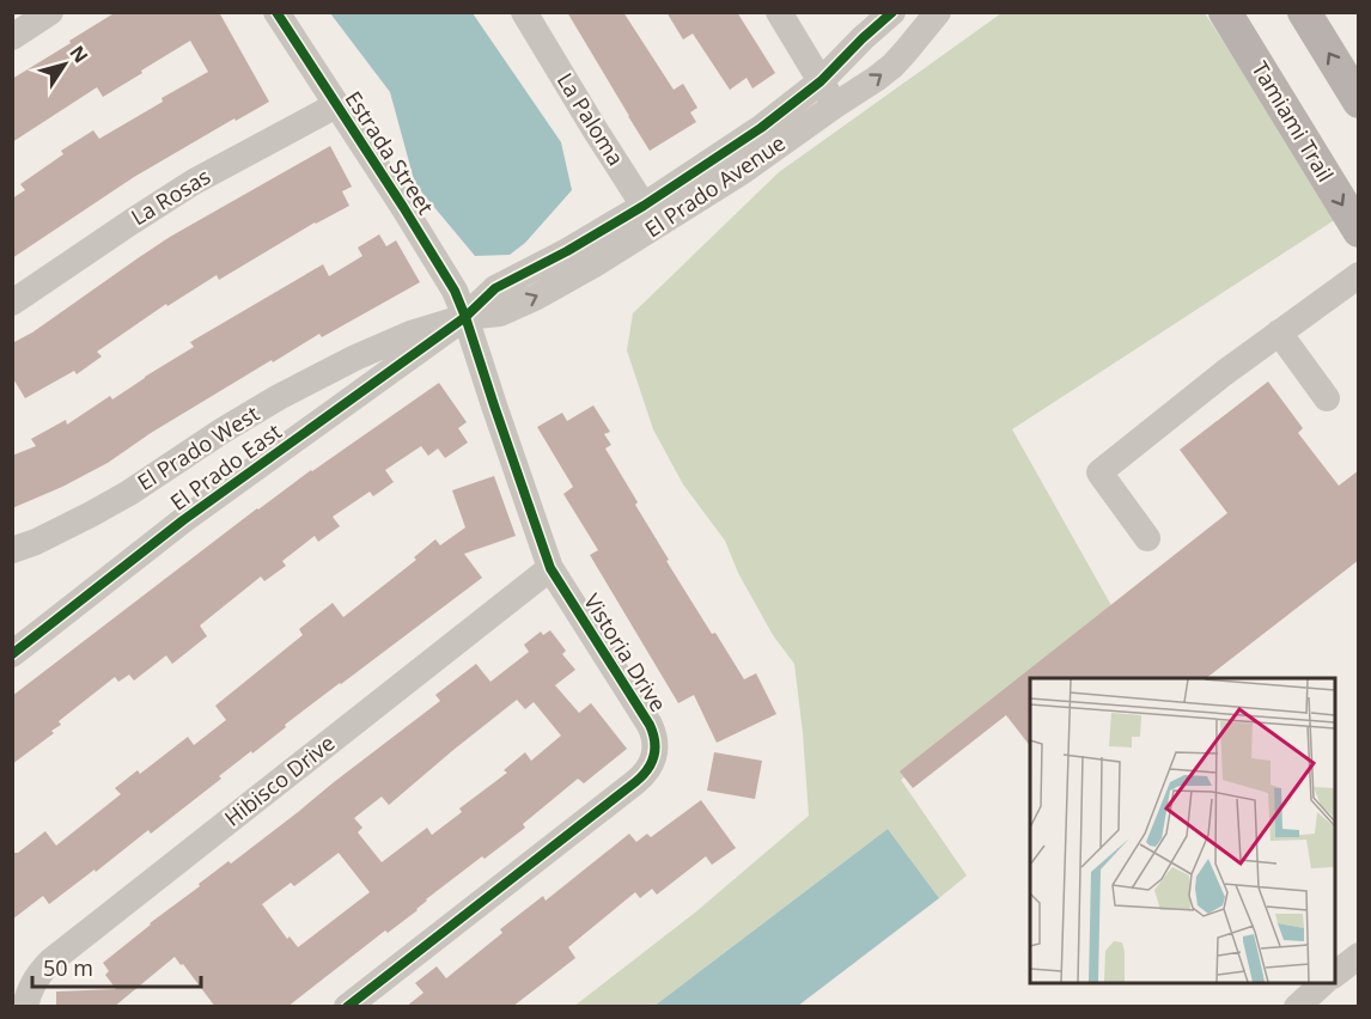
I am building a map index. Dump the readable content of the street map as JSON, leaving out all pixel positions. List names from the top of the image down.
{
  "streets": {
    "main road": ["Tamiami Trail"],
    "street": [
      "La Paloma",
      "Estrada Street",
      "El Prado Avenue",
      "La Rosas",
      "El Prado West",
      "El Prado East",
      "Vistoria Drive",
      "Hibisco Drive"
    ]
  },
  "crossings": [
    ["La Paloma", "El Prado Avenue"],
    ["Estrada Street", "El Prado Avenue"],
    ["Estrada Street", "La Rosas"],
    ["Estrada Street", "El Prado West"],
    ["Estrada Street", "El Prado East"],
    ["Estrada Street", "Vistoria Drive"],
    ["El Prado Avenue", "El Prado West"],
    ["El Prado Avenue", "El Prado East"],
    ["El Prado Avenue", "Vistoria Drive"],
    ["El Prado West", "El Prado East"],
    ["El Prado West", "Vistoria Drive"],
    ["El Prado East", "Vistoria Drive"],
    ["Vistoria Drive", "Hibisco Drive"]
  ],
  "scale_bar": "50 m",
  "north": "top right"
}
